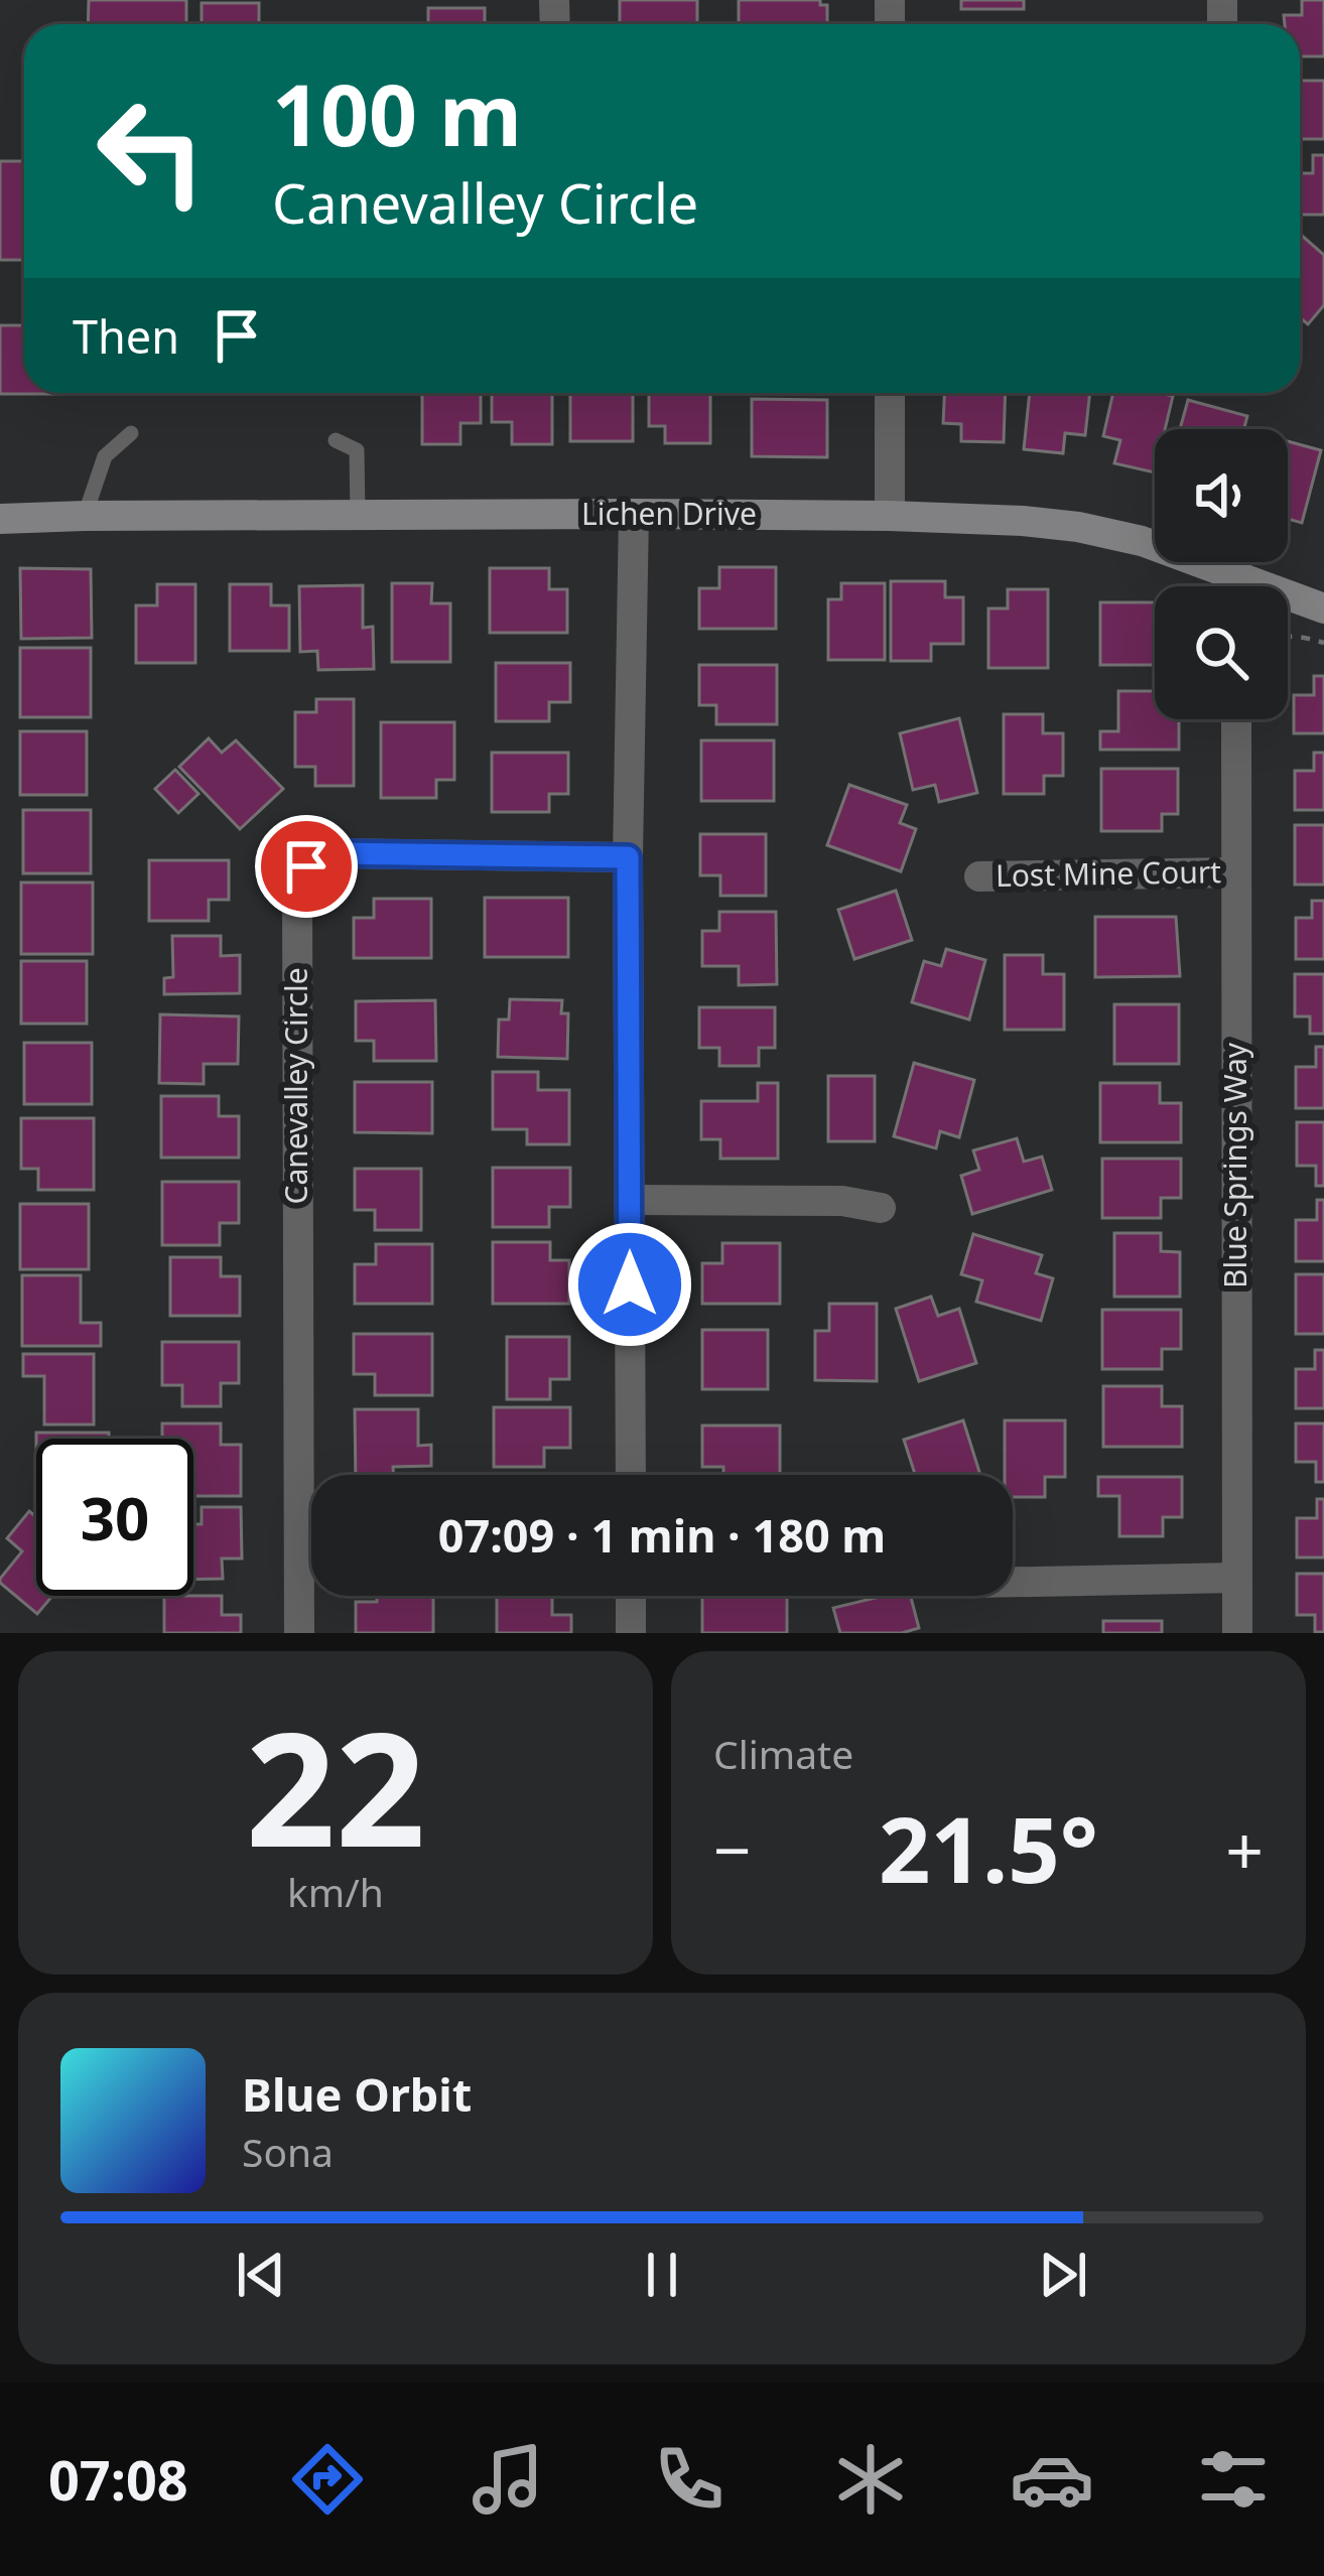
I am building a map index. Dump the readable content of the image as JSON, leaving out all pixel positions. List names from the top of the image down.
{
  "streets": {
    "street": [
      "Lichen Drive",
      "Lost Mine Court",
      "Canevalley Circle",
      "Blue Springs Way"
    ]
  },
  "crossings": [
    ["Lost Mine Court", "Blue Springs Way"]
  ],
  "page": {
    "turn": ["100 m", "Canevalley Circle"],
    "then": "Then",
    "limit": "30",
    "trip": "07:09 · 1 min · 180 m",
    "tile": [
      ["22", "km/h"],
      "Climate"
    ],
    "heat": ["−", "21.5°", "+"],
    "song": ["Blue Orbit", "Sona"],
    "tabs": "07:08"
  }
}
